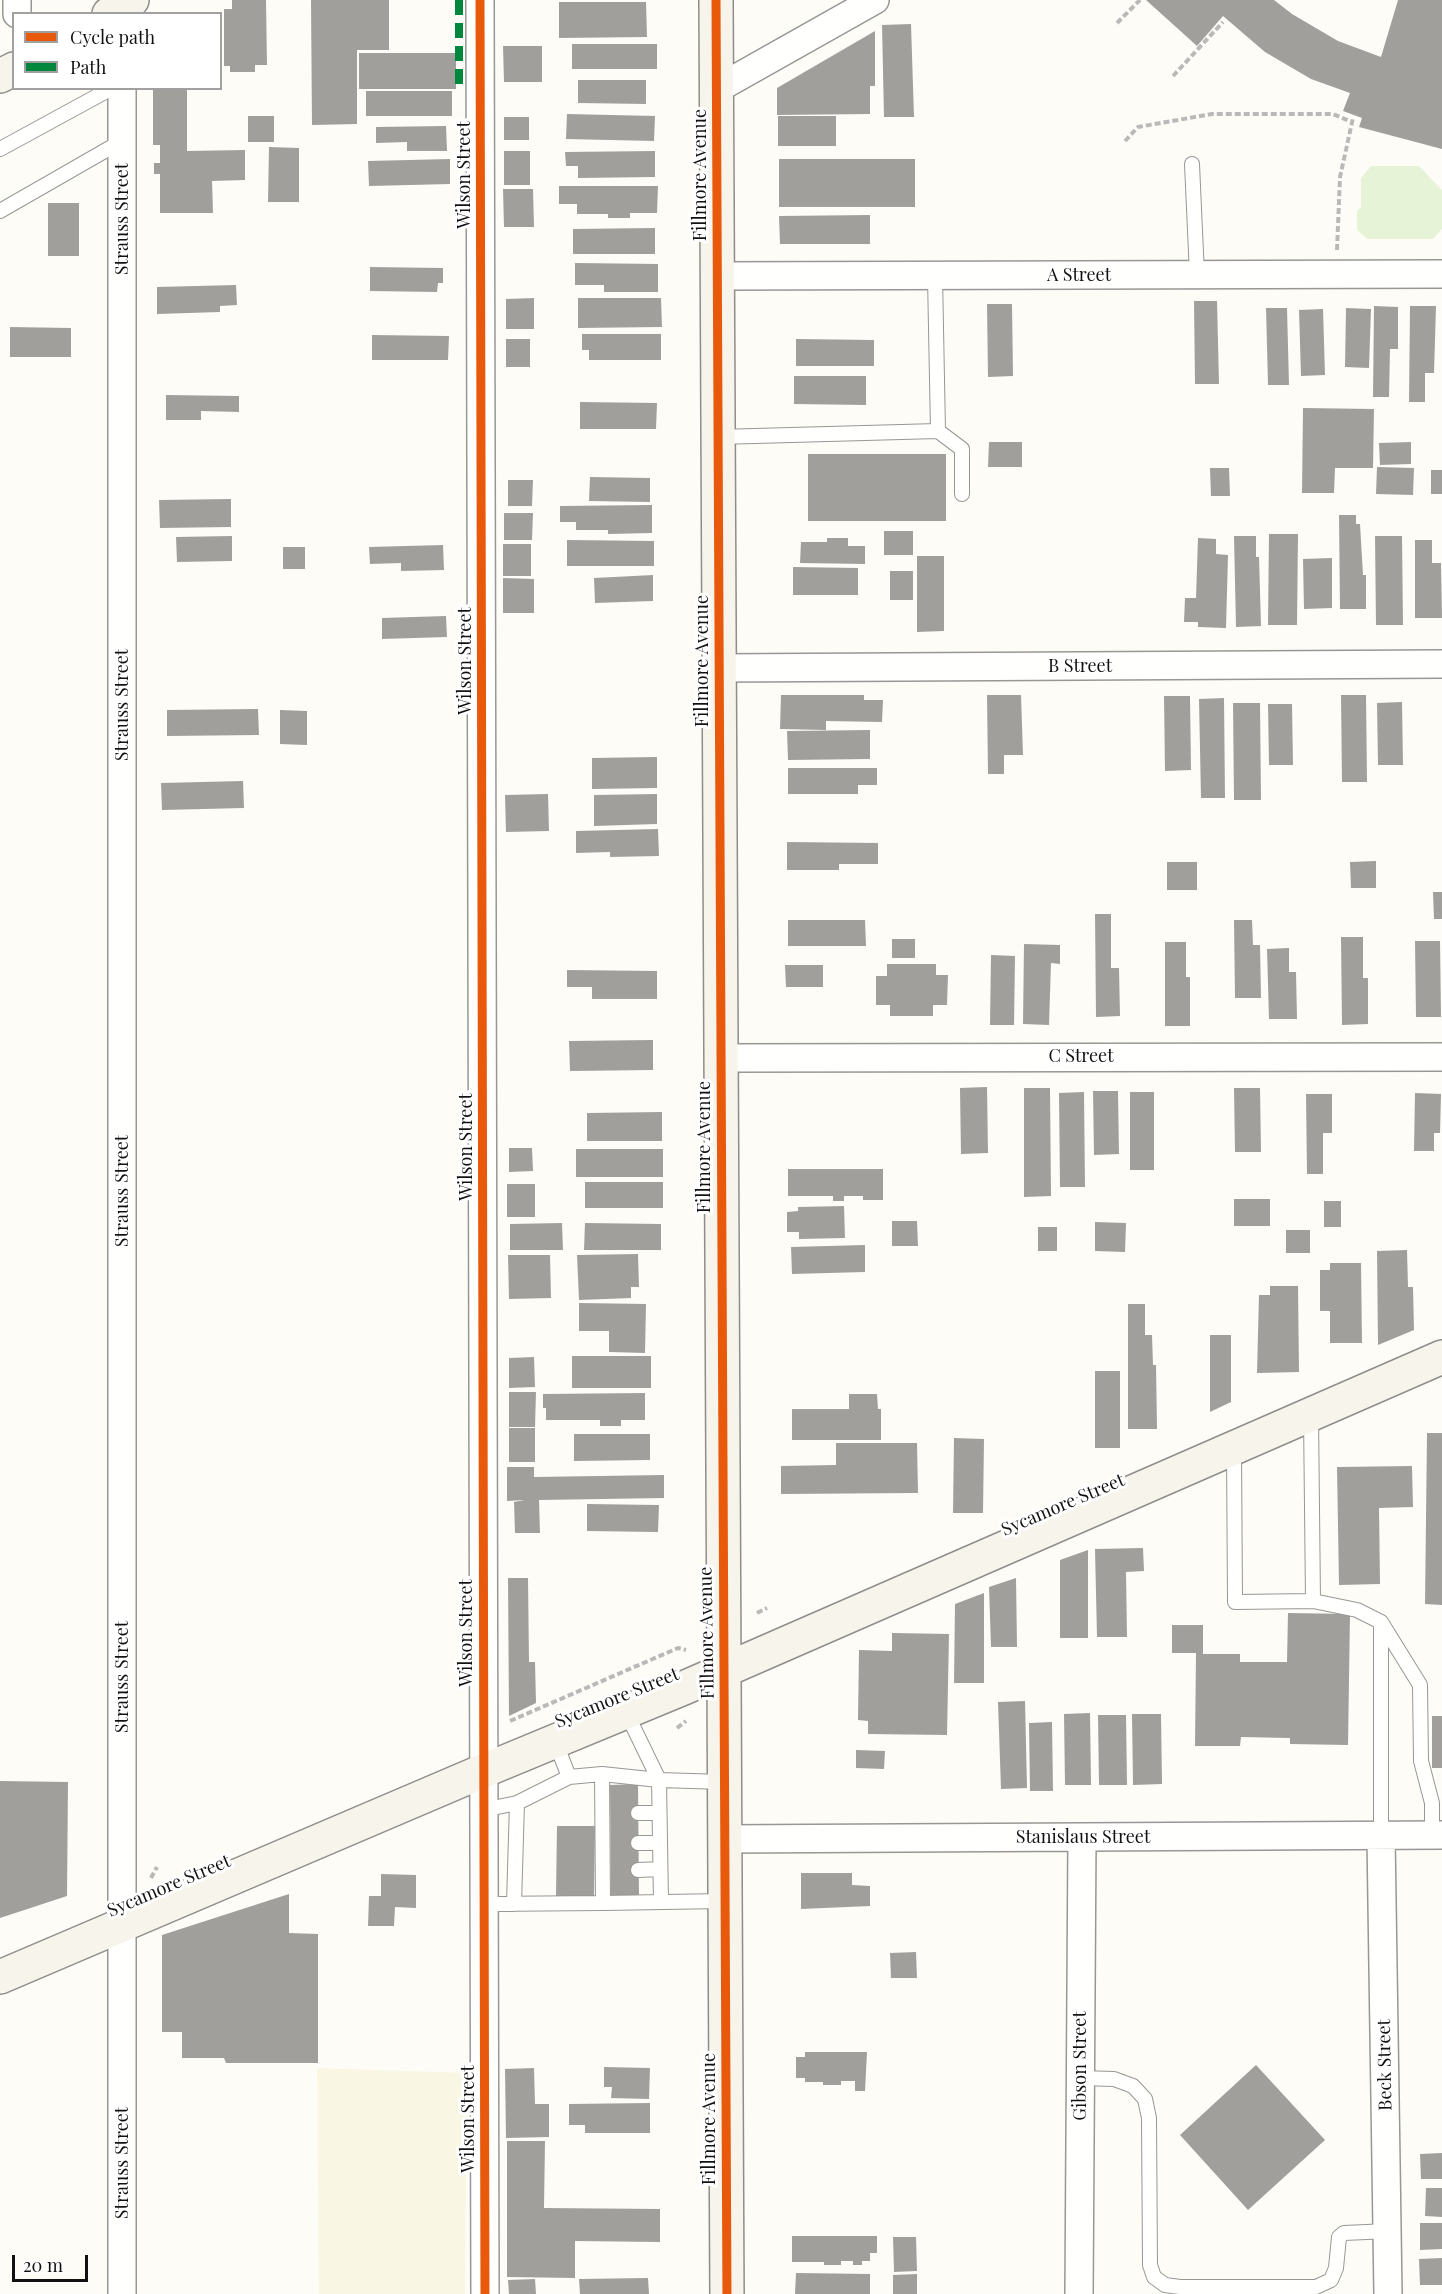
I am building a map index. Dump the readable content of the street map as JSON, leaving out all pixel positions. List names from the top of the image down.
{
  "streets": {
    "street": [
      "Wilson Street",
      "Fillmore Avenue",
      "Strauss Street",
      "A Street",
      "B Street",
      "C Street",
      "Sycamore Street",
      "Stanislaus Street",
      "Beck Street",
      "Gibson Street"
    ]
  },
  "crossings": [
    ["Wilson Street", "Sycamore Street"],
    ["Fillmore Avenue", "A Street"],
    ["Fillmore Avenue", "B Street"],
    ["Fillmore Avenue", "C Street"],
    ["Fillmore Avenue", "Sycamore Street"],
    ["Fillmore Avenue", "Stanislaus Street"],
    ["Strauss Street", "Sycamore Street"],
    ["Stanislaus Street", "Beck Street"],
    ["Stanislaus Street", "Gibson Street"]
  ],
  "legend": ["Cycle path", "Path"],
  "scale_bar": "20 m"
}
